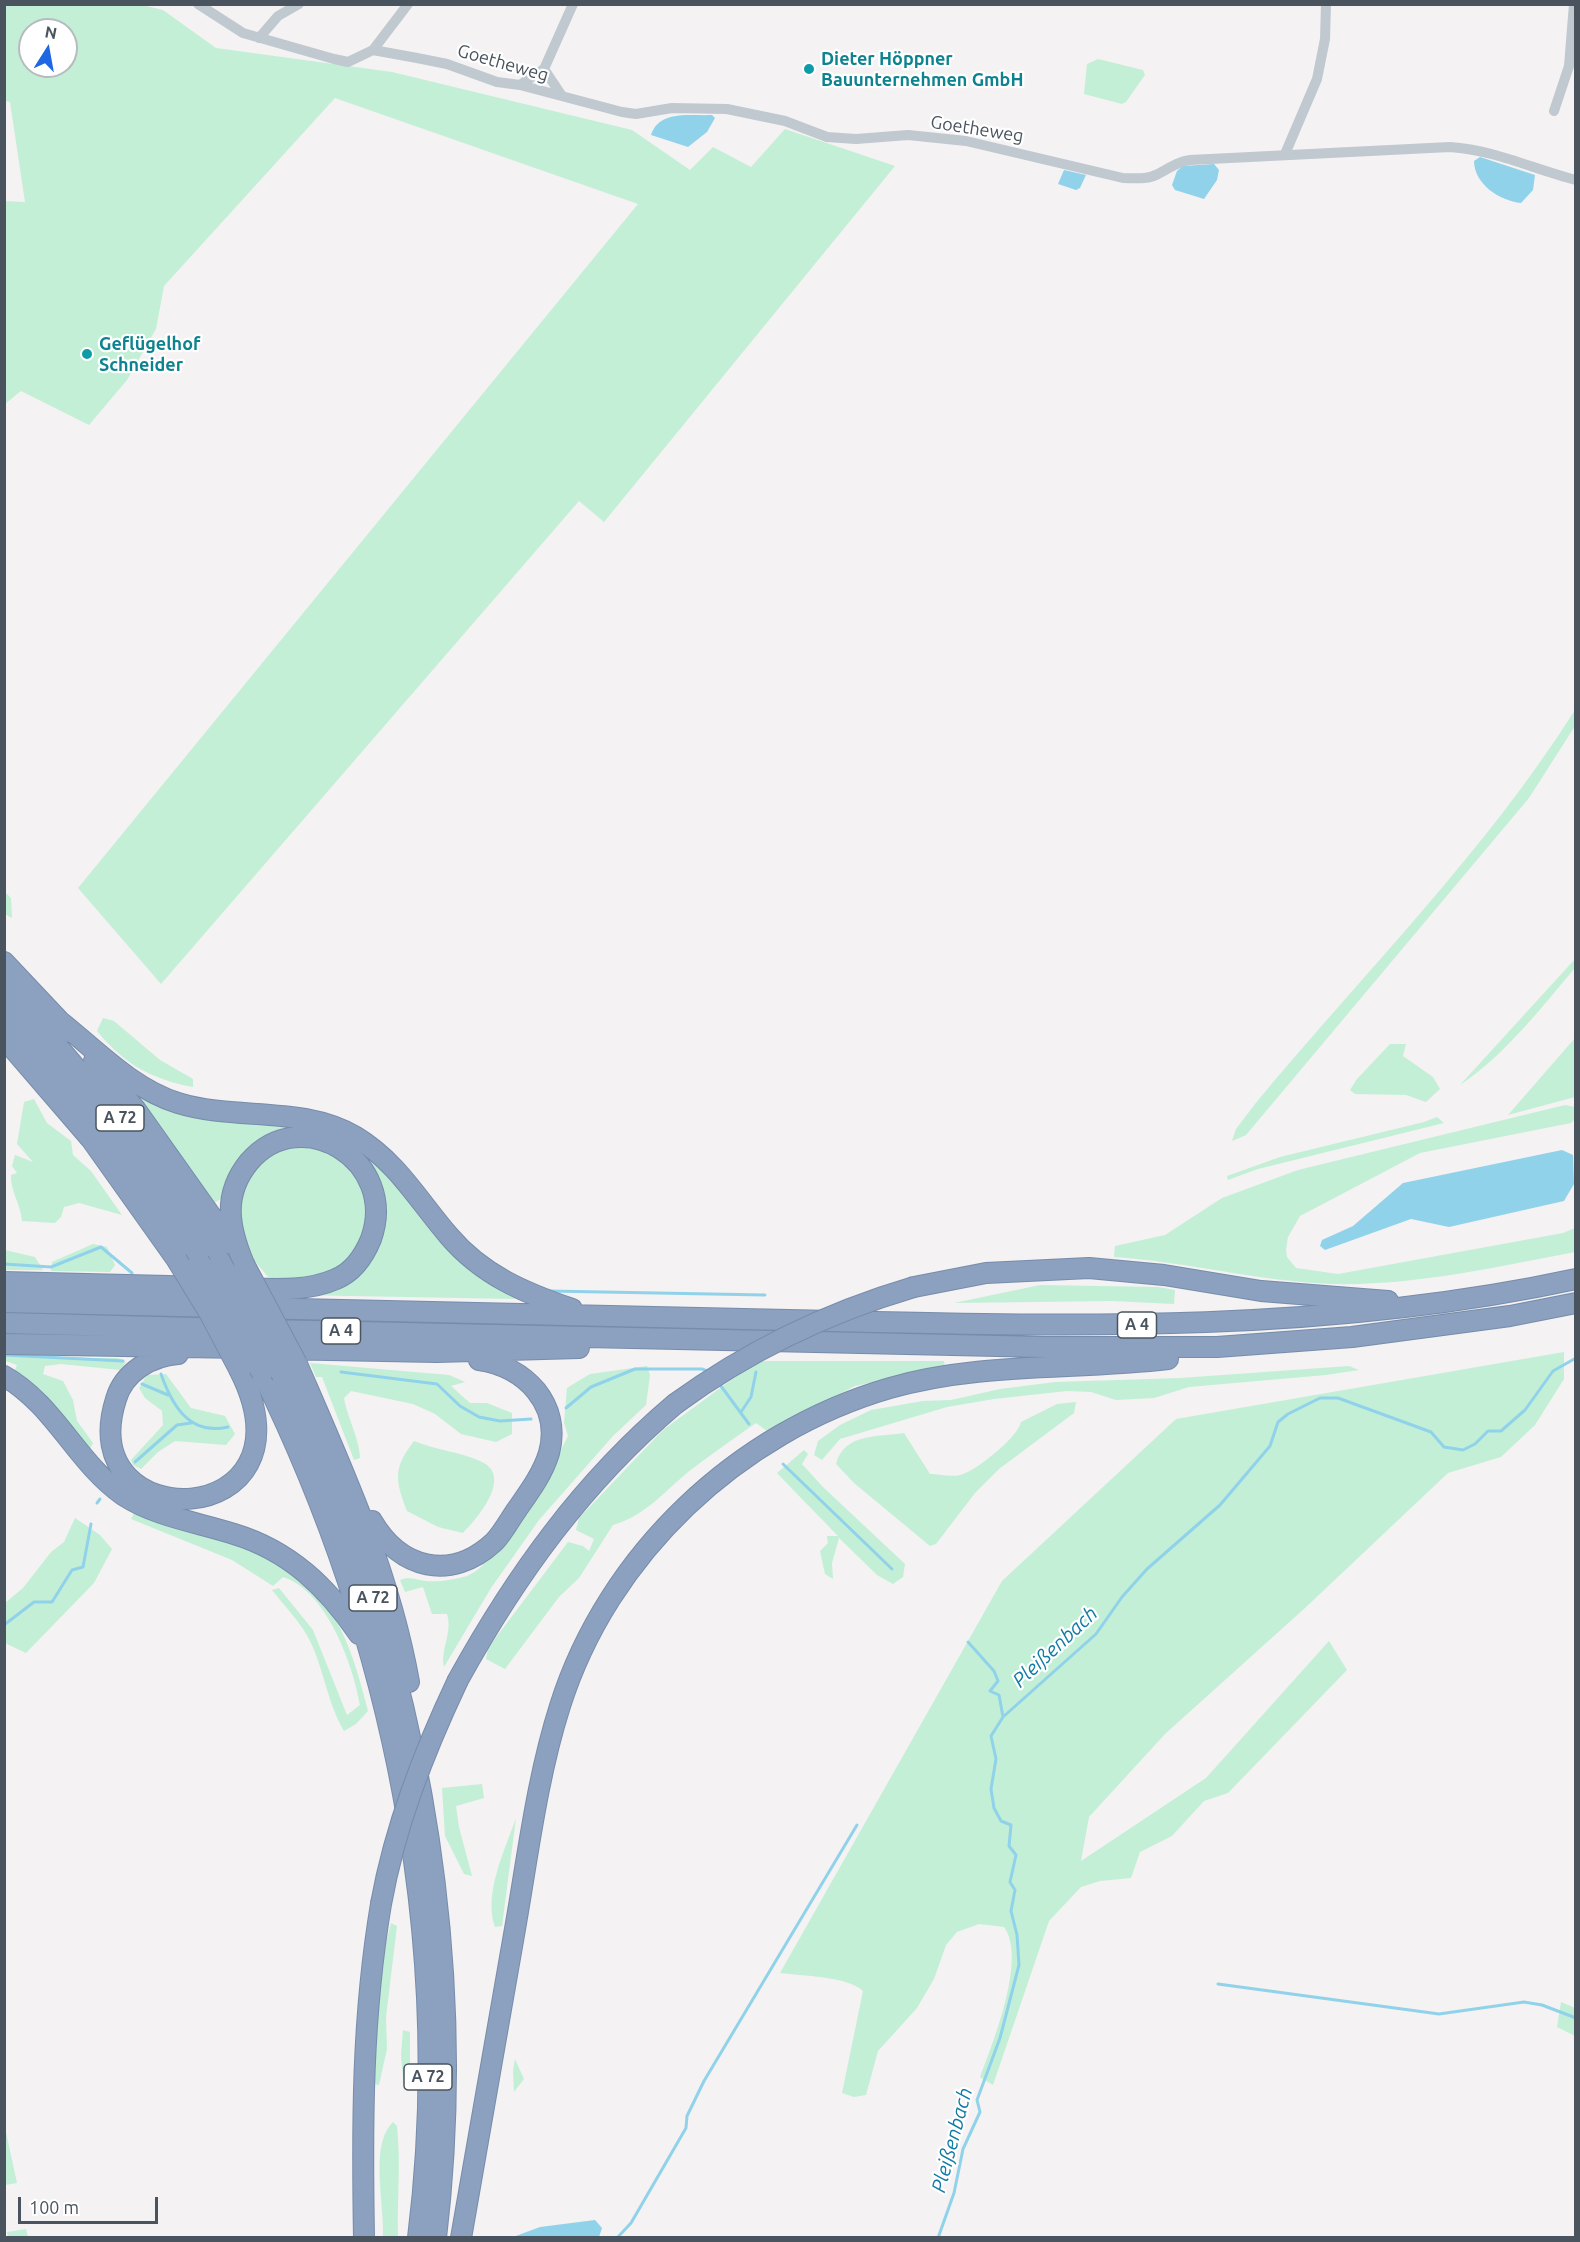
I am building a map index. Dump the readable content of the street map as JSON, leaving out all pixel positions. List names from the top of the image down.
{
  "streets": {
    "highway": ["A 72", "A 4"],
    "street": ["Goetheweg"]
  },
  "water": ["Pleißenbach"],
  "places": ["Dieter Höppner Bauunternehmen GmbH", "Geflügelhof Schneider"],
  "scale_bar": "100 m",
  "north": "top"
}
